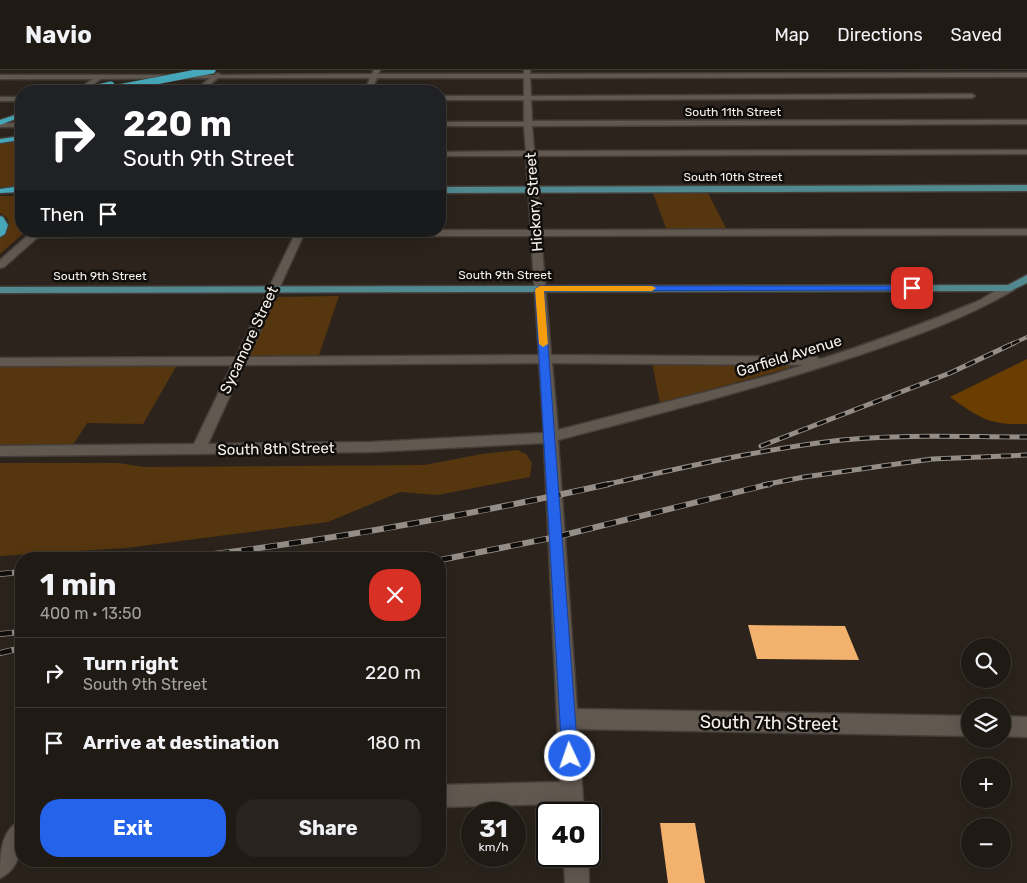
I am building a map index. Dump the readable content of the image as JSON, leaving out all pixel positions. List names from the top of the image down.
{
  "streets": {
    "main road": ["South 10th Street", "South 9th Street", "Garfield Avenue"],
    "street": [
      "South 11th Street",
      "Hickory Street",
      "Sycamore Street",
      "South 8th Street",
      "South 7th Street"
    ]
  },
  "crossings": [
    ["South 11th Street", "Hickory Street"],
    ["South 10th Street", "Hickory Street"],
    ["Hickory Street", "South 9th Street"],
    ["Hickory Street", "Garfield Avenue"],
    ["Hickory Street", "South 8th Street"],
    ["Hickory Street", "South 7th Street"],
    ["South 9th Street", "Sycamore Street"],
    ["South 9th Street", "Garfield Avenue"],
    ["Sycamore Street", "South 8th Street"],
    ["Garfield Avenue", "South 8th Street"]
  ],
  "page": {
    "header": "Navio",
    "nav": ["Map", "Directions", "Saved"],
    "turn": ["220 m", "South 9th Street"],
    "then": "Then",
    "heading": ["1 min", "400 m · 13:50"],
    "list": [
      {
        "name": "Turn right",
        "note": "South 9th Street",
        "value": "220 m"
      },
      {
        "name": "Arrive at destination",
        "value": "180 m"
      }
    ],
    "map_buttons": ["+", "−"],
    "buttons": ["Exit", "Share"],
    "speed": "31 km/h",
    "limit": "40"
  }
}
